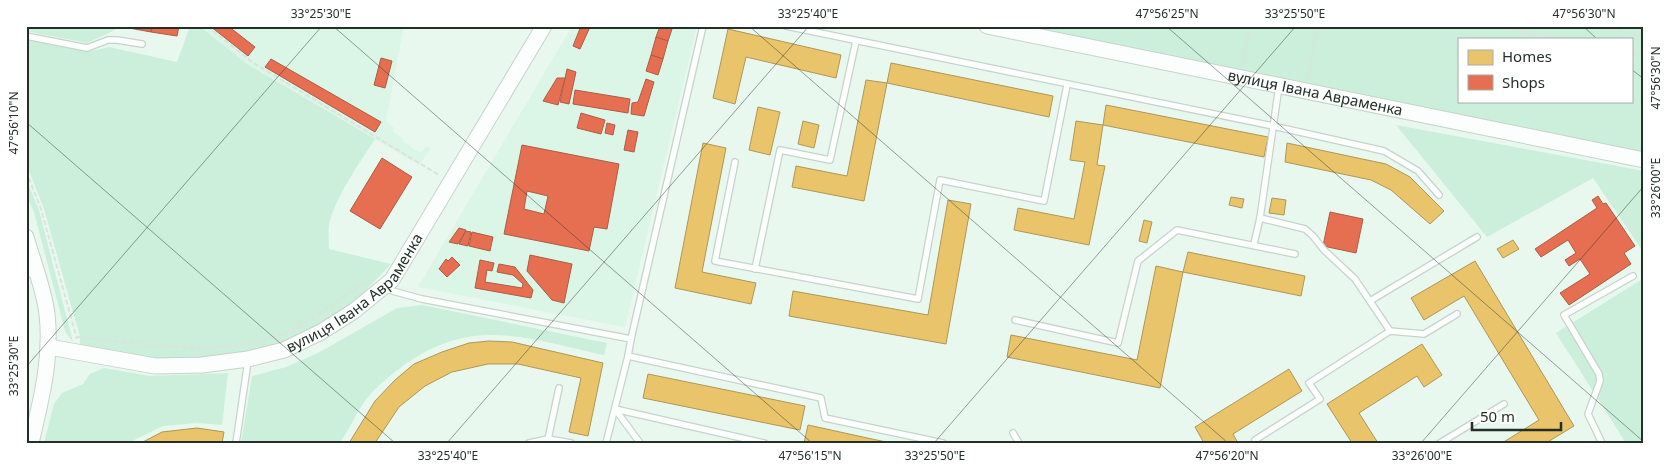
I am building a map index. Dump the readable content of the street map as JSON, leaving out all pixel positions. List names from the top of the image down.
{
  "streets": {
    "street": ["вулиця Івана Авраменка"]
  },
  "legend": ["Homes", "Shops"],
  "scale_bar": "50 m",
  "coordinates": [
    "33°25'30\"E",
    "33°25'40\"E",
    "47°56'25\"N",
    "33°25'50\"E",
    "47°56'30\"N",
    "47°56'10\"N",
    "33°26'00\"E",
    "47°56'15\"N",
    "47°56'20\"N"
  ]
}
